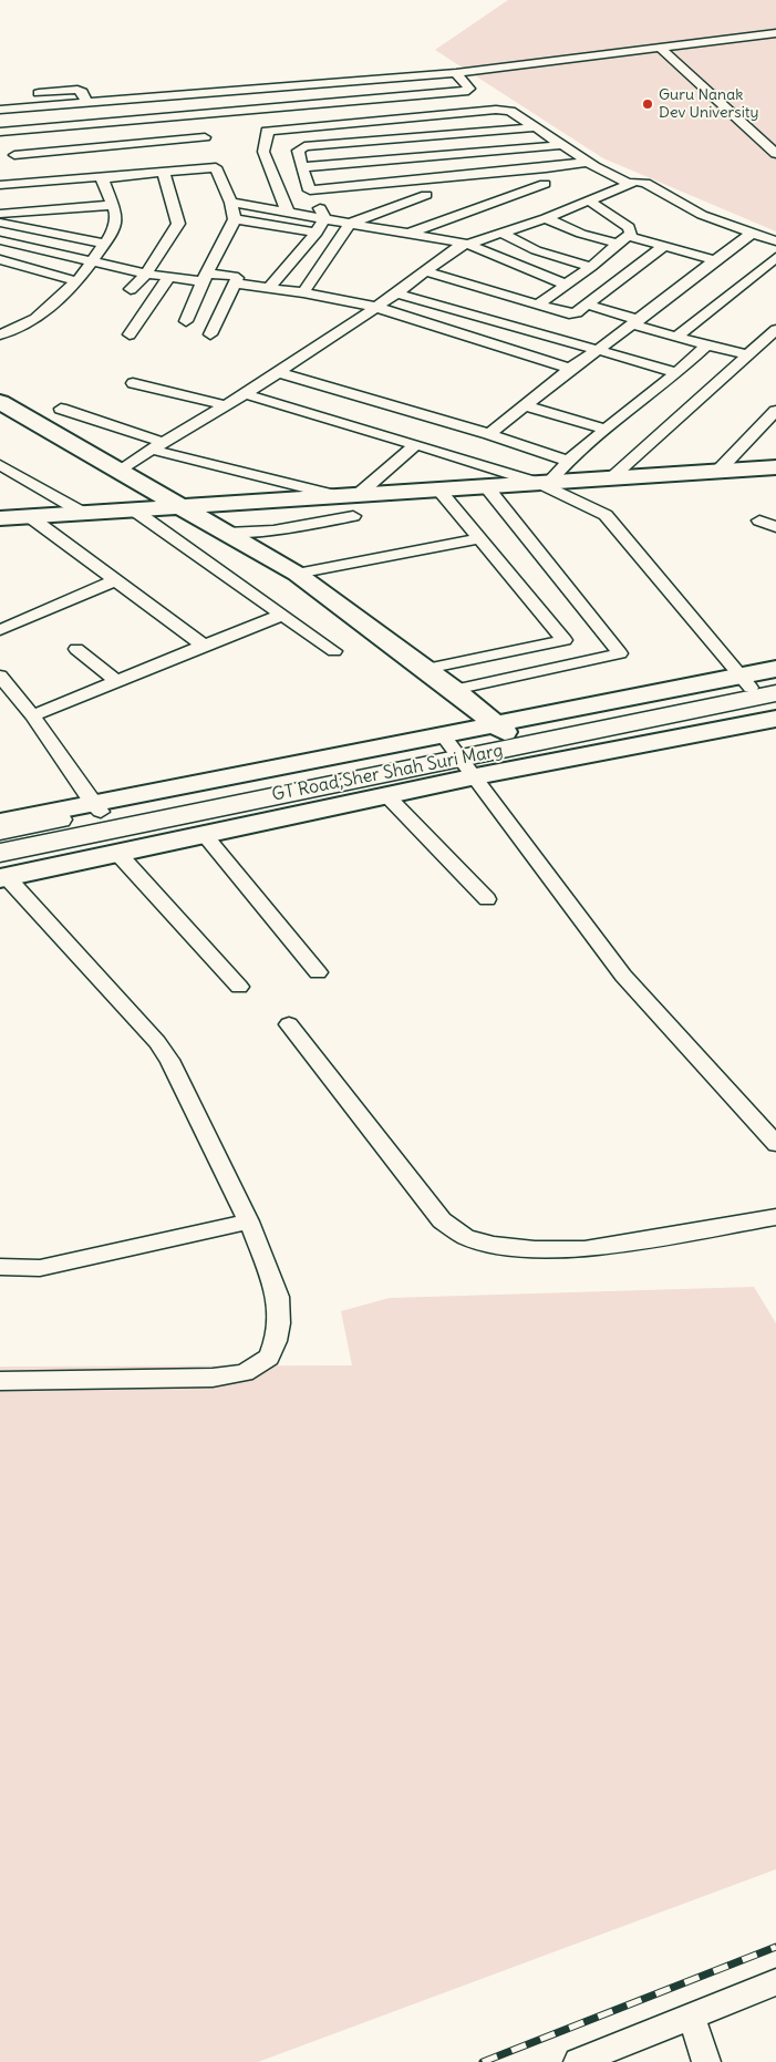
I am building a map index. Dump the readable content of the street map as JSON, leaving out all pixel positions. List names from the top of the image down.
{
  "streets": {
    "main road": ["GT Road;Sher Shah Suri Marg"]
  },
  "places": ["Guru Nanak Dev University"]
}
